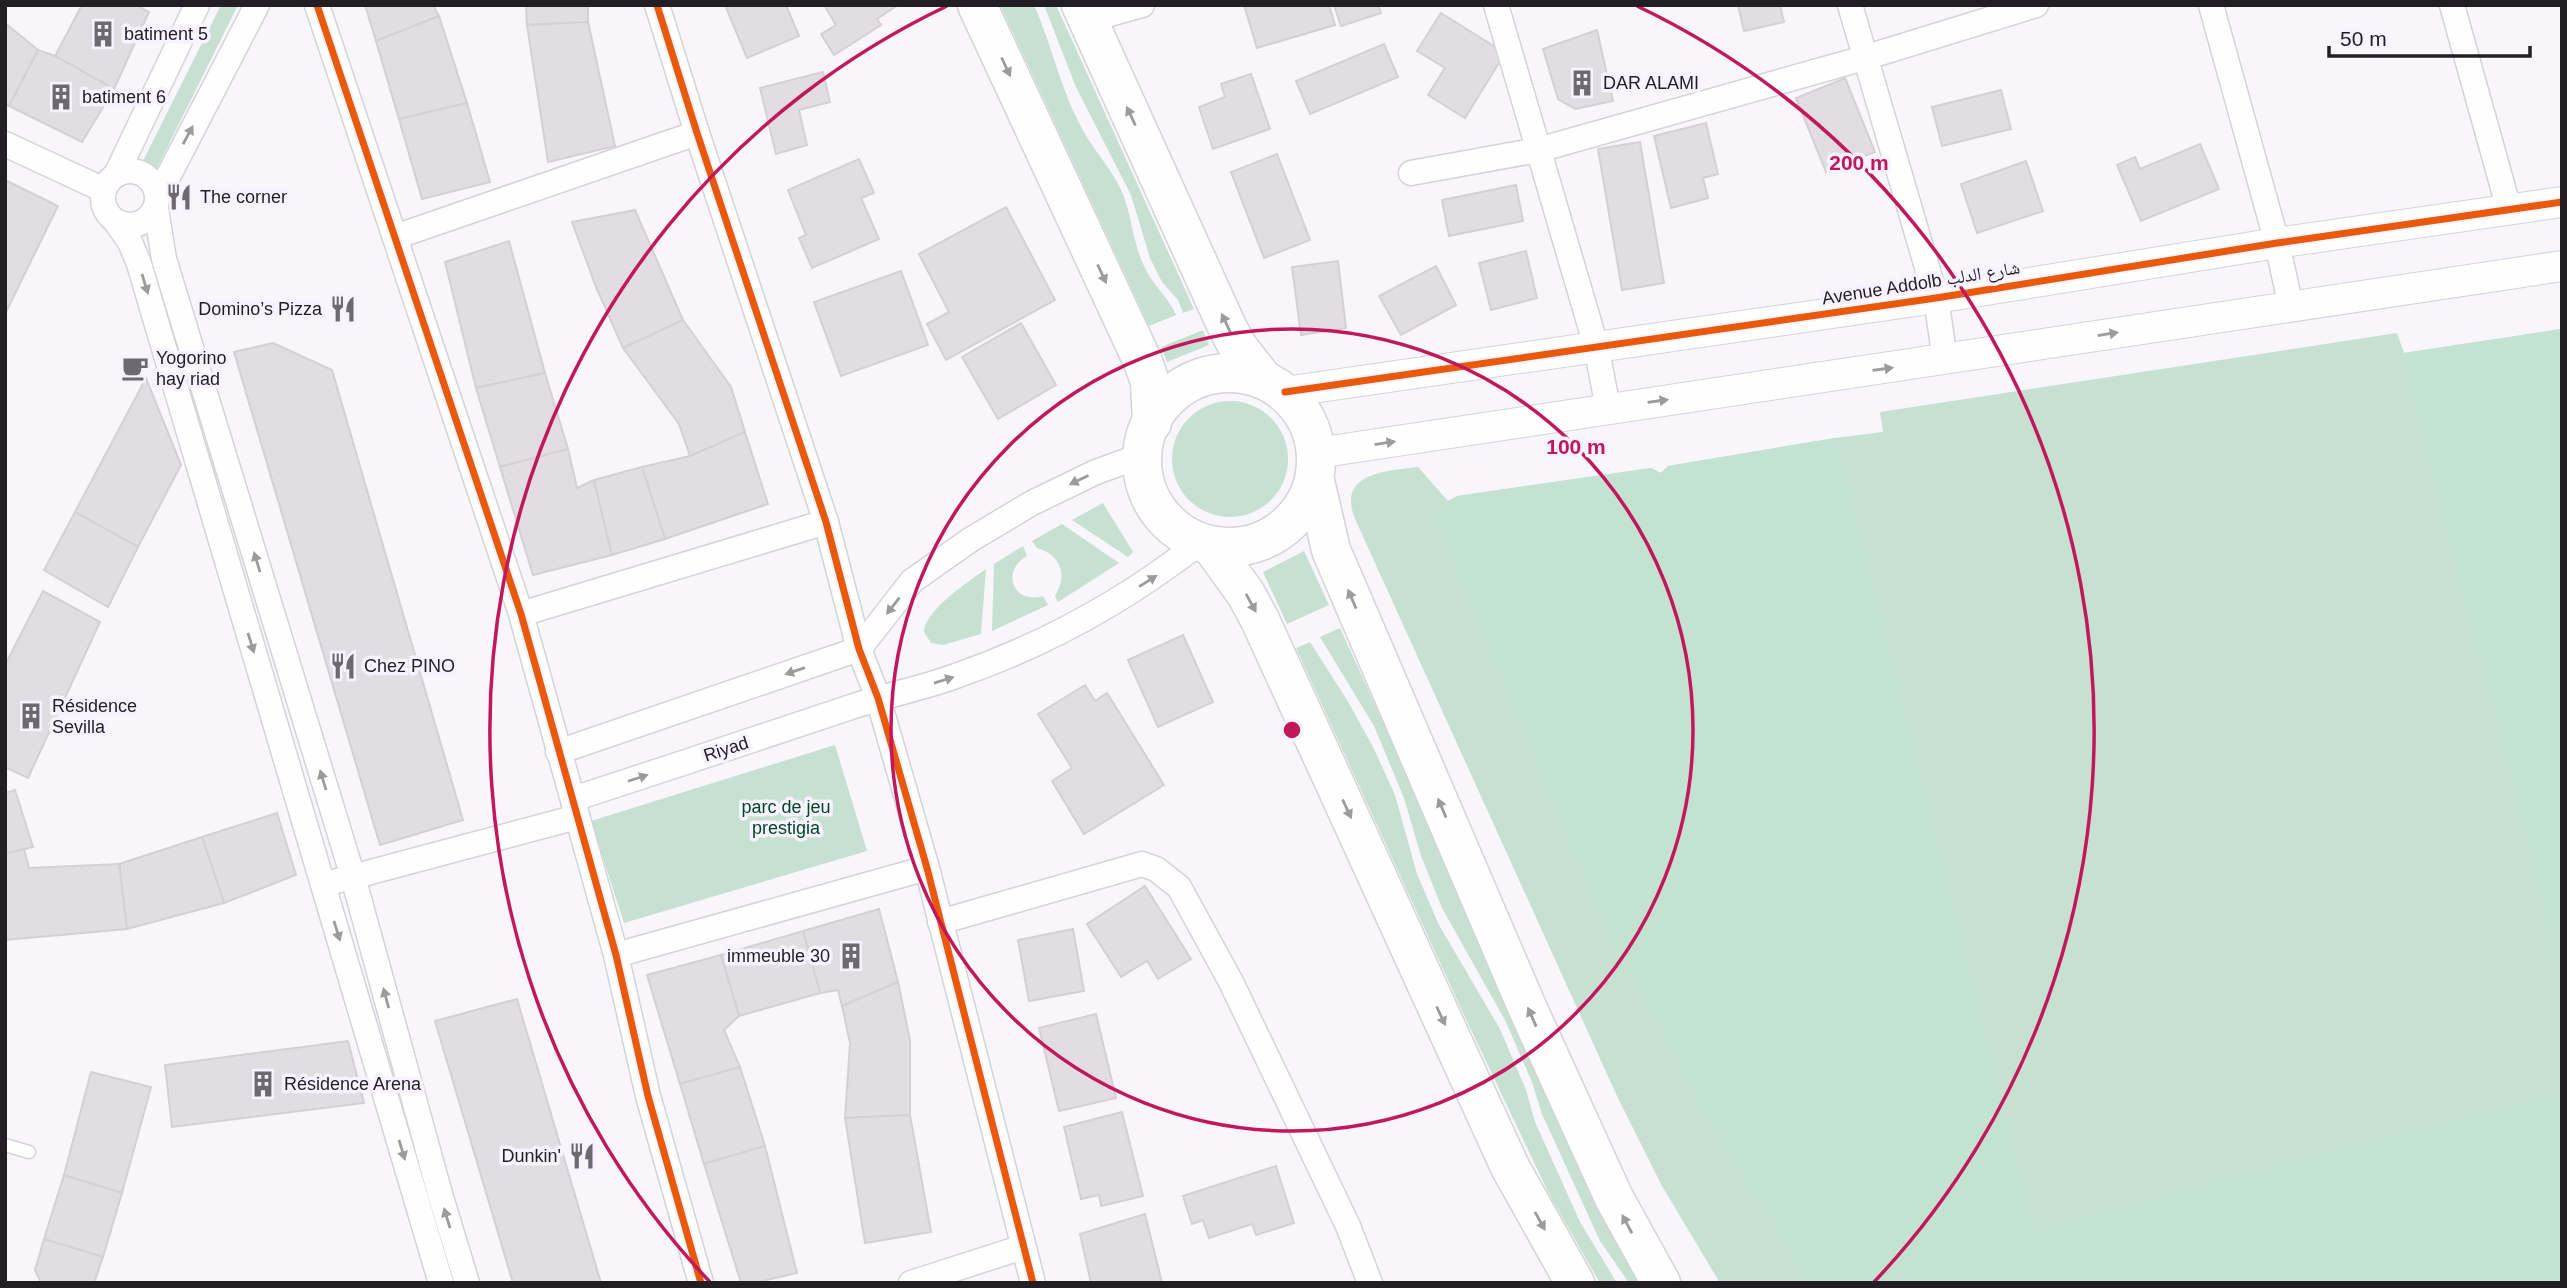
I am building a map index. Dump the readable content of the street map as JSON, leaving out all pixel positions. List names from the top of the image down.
{
  "streets": {
    "street": ["Avenue Addolb شارع الدلب", "Riyad"]
  },
  "parks": ["parc de jeu prestigia"],
  "places": {
    "building": [
      "batiment 5",
      "DAR ALAMI",
      "batiment 6",
      "Résidence Sevilla",
      "immeuble 30",
      "Résidence Arena"
    ],
    "restaurant": [
      "The corner",
      "Domino’s Pizza",
      "Chez PINO",
      "Dunkin'"
    ],
    "cafe": ["Yogorino hay riad"]
  },
  "scale_bar": "50 m",
  "rings": ["200 m", "100 m"]
}
